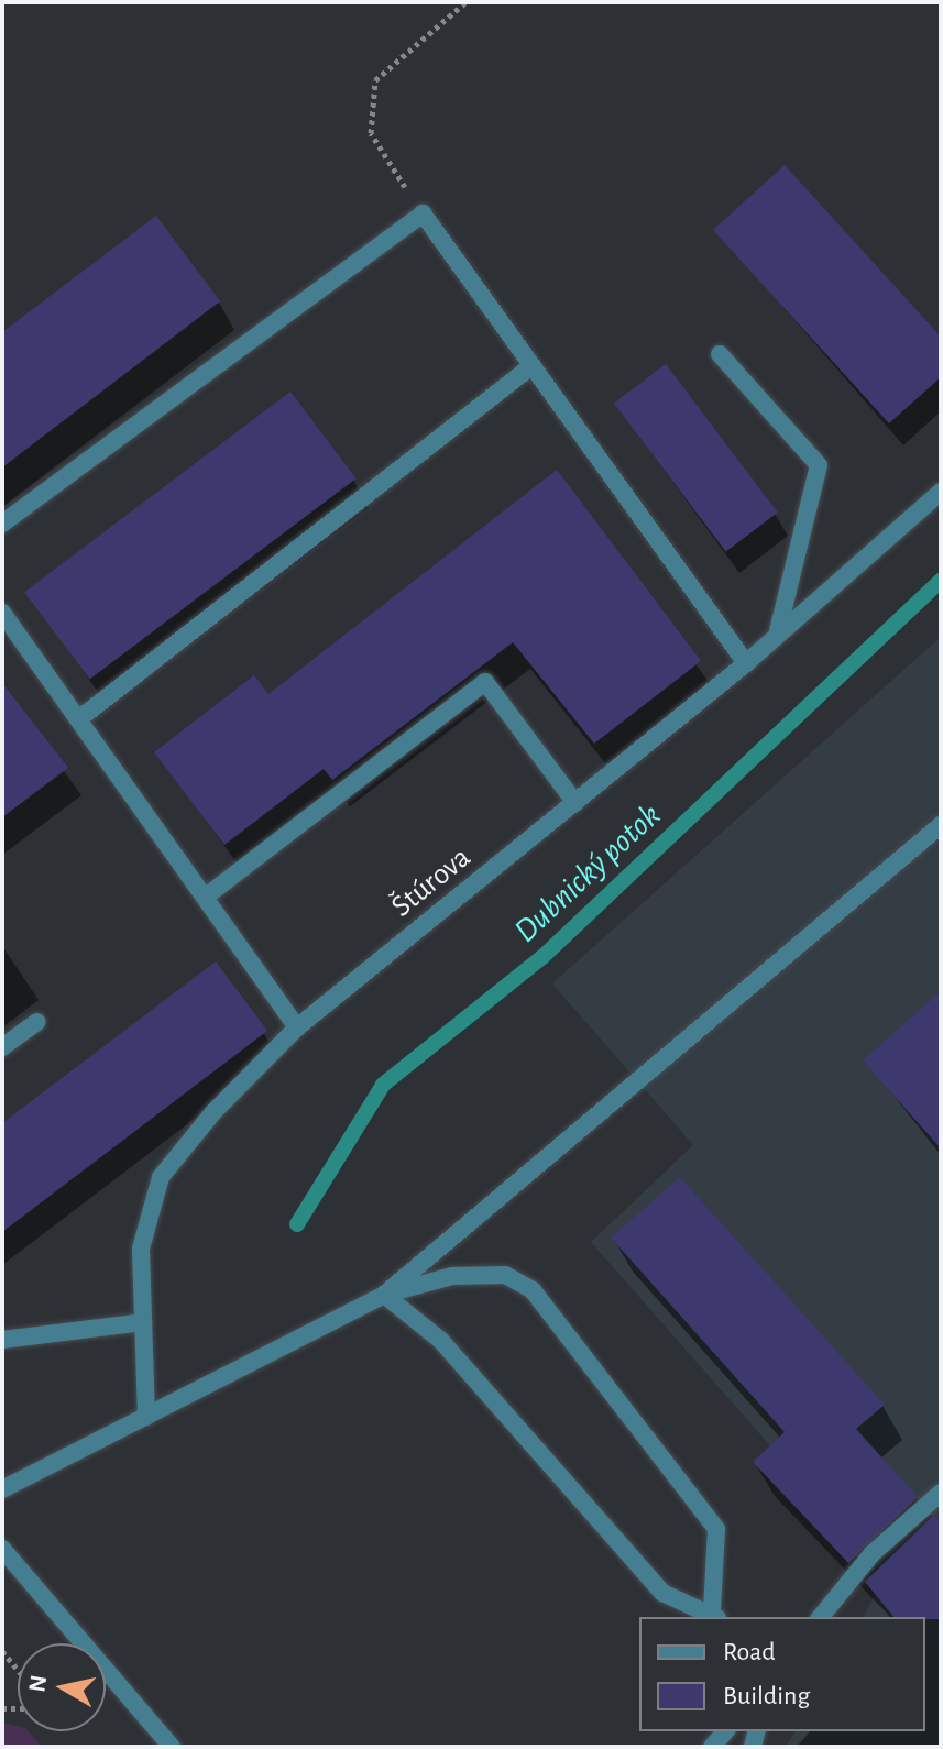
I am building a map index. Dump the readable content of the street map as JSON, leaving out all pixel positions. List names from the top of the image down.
{
  "streets": {
    "street": ["Štúrova"]
  },
  "water": ["Dubnický potok"],
  "legend": ["Road", "Building"],
  "north": "left"
}
